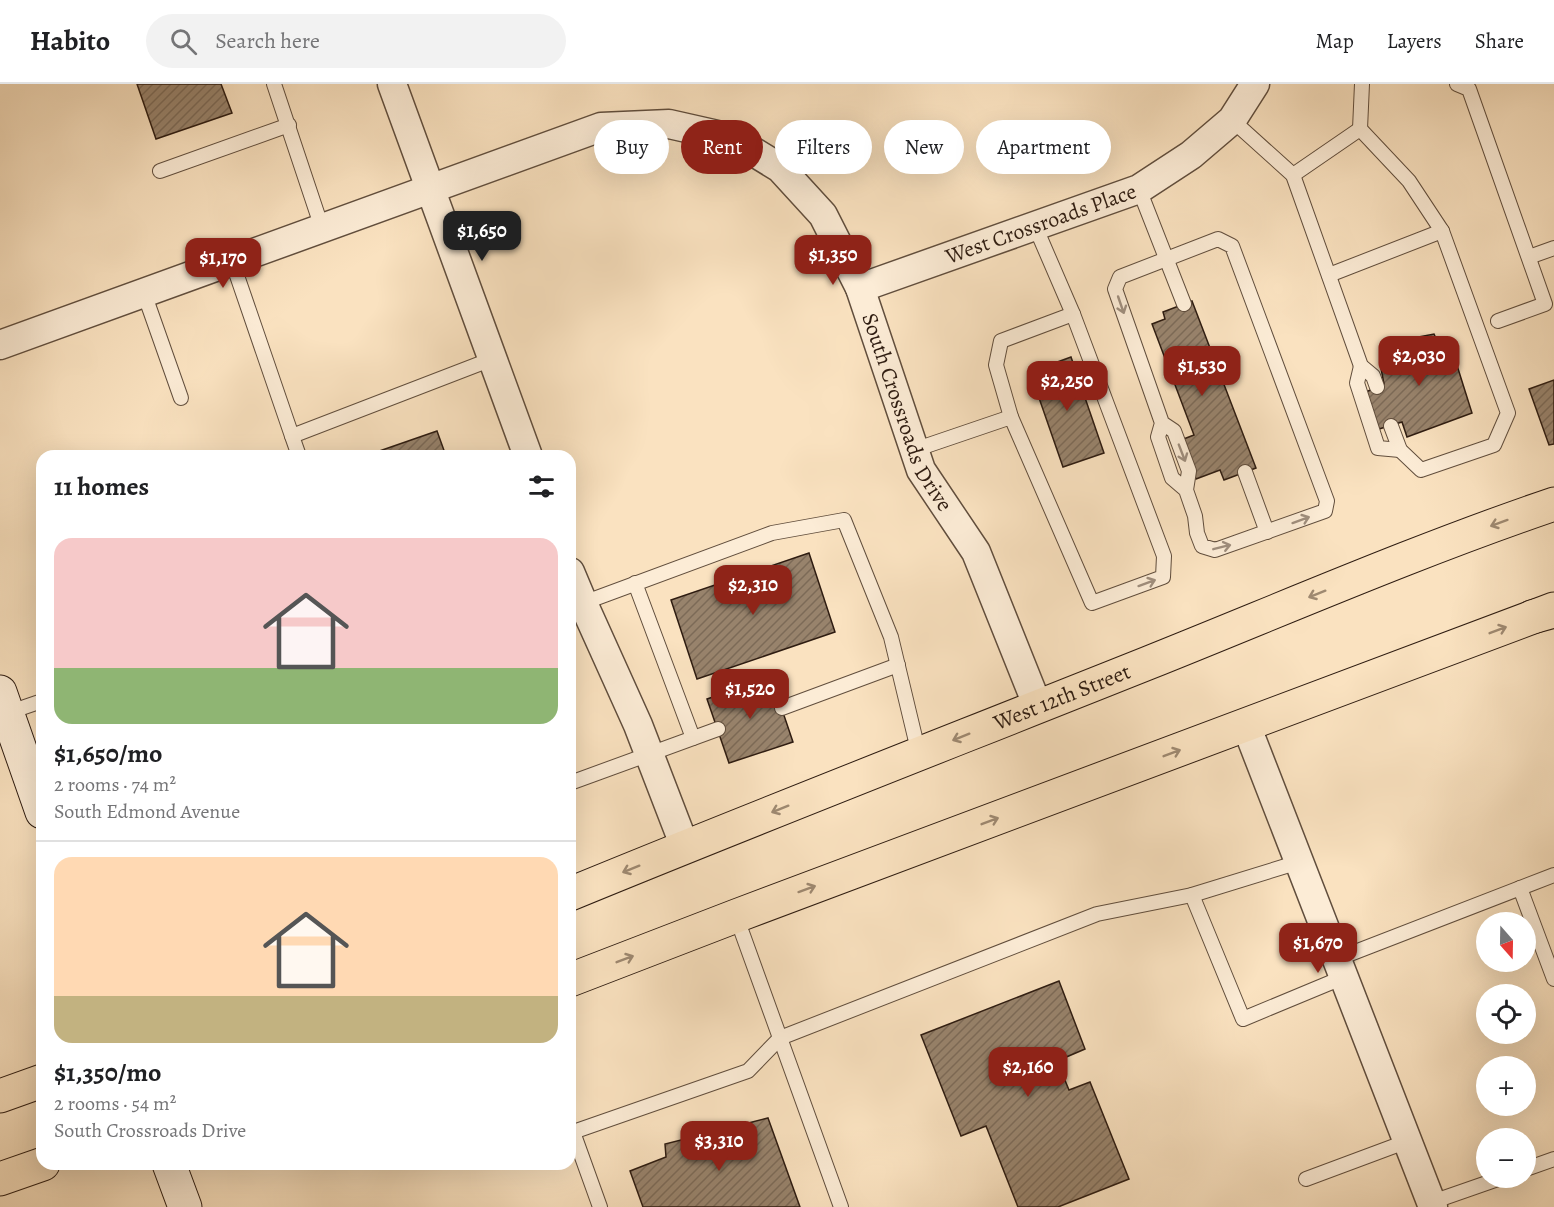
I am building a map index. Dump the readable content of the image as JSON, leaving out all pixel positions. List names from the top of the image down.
{
  "streets": {
    "main road": ["West 12th Street"],
    "street": ["West Crossroads Place", "South Crossroads Drive"]
  },
  "crossings": [
    ["West Crossroads Place", "South Crossroads Drive"],
    ["South Crossroads Drive", "West 12th Street"]
  ],
  "north": "bottom",
  "page": {
    "header": "Habito",
    "search": "Search here",
    "nav": ["Map", "Layers", "Share"],
    "chip": [
      "Buy",
      "Rent",
      "Filters",
      "New",
      "Apartment"
    ],
    "price": [
      "$1,650",
      "$1,350",
      "$1,170",
      "$2,030",
      "$1,530",
      "$2,250",
      "$2,310",
      "$1,520",
      "$1,670",
      "$2,160",
      "$3,310"
    ],
    "heading": "11 homes",
    "list": [
      {
        "name": "$1,650/mo",
        "note": "2 rooms · 74 m² · South Edmond Avenue"
      },
      {
        "name": "$1,350/mo",
        "note": "2 rooms · 54 m² · South Crossroads Drive"
      }
    ],
    "map_buttons": ["+", "−"]
  }
}
